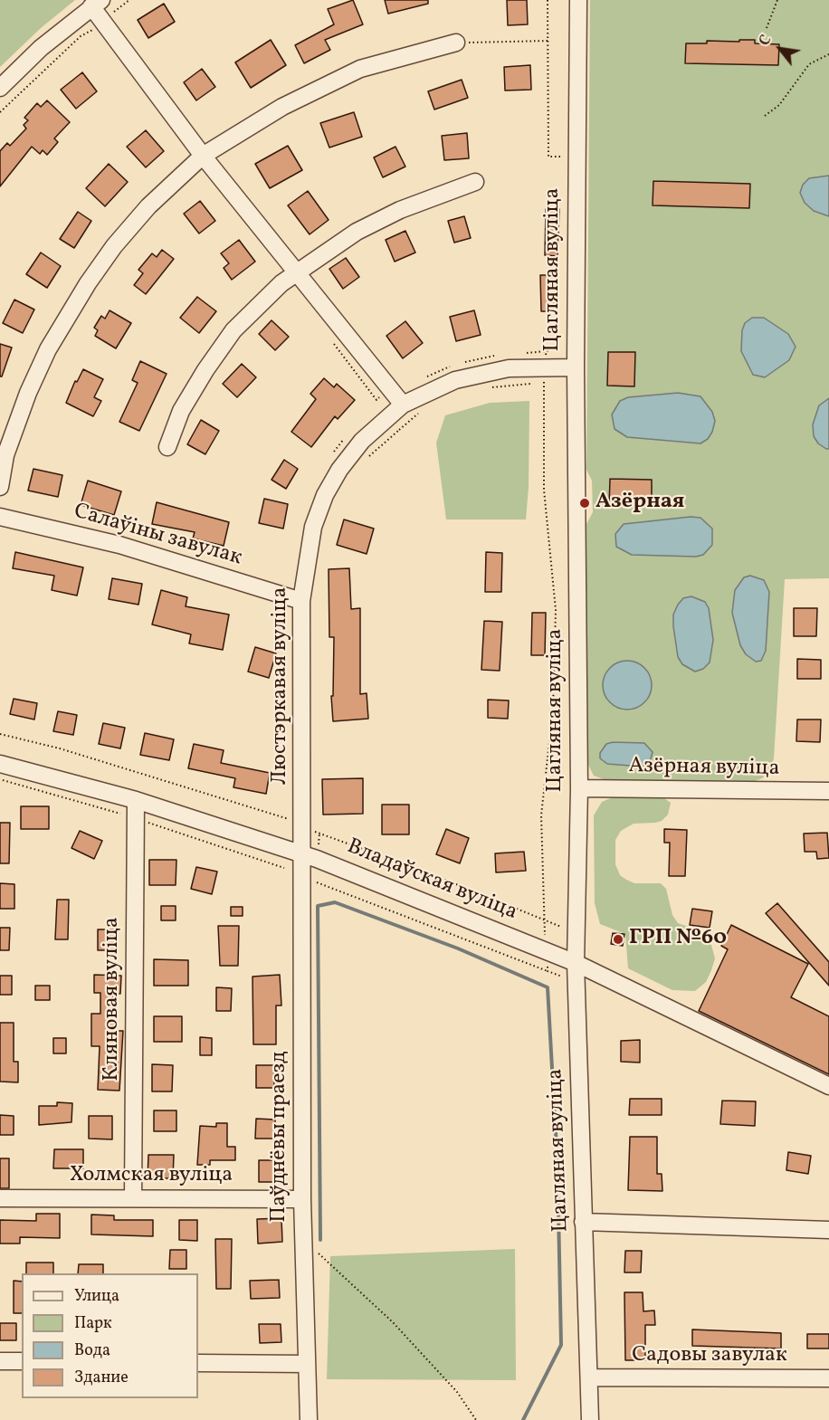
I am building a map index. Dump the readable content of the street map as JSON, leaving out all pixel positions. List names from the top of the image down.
{
  "streets": {
    "street": [
      "Цагляная вуліца",
      "Салаўіны завулак",
      "Люстэркавая вуліца",
      "Азёрная вуліца",
      "Владаўская вуліца",
      "Кляновая вуліца",
      "Паўднёвы праезд",
      "Холмская вуліца",
      "Садовы завулак"
    ]
  },
  "crossings": [
    ["Цагляная вуліца", "Люстэркавая вуліца"],
    ["Цагляная вуліца", "Азёрная вуліца"],
    ["Цагляная вуліца", "Владаўская вуліца"],
    ["Цагляная вуліца", "Садовы завулак"],
    ["Салаўіны завулак", "Люстэркавая вуліца"],
    ["Люстэркавая вуліца", "Владаўская вуліца"],
    ["Люстэркавая вуліца", "Паўднёвы праезд"],
    ["Владаўская вуліца", "Кляновая вуліца"],
    ["Владаўская вуліца", "Паўднёвы праезд"],
    ["Кляновая вуліца", "Холмская вуліца"],
    ["Паўднёвы праезд", "Холмская вуліца"]
  ],
  "places": ["Азёрная", "ГРП №60"],
  "legend": [
    "Улица",
    "Парк",
    "Вода",
    "Здание"
  ],
  "north": "top left"
}
